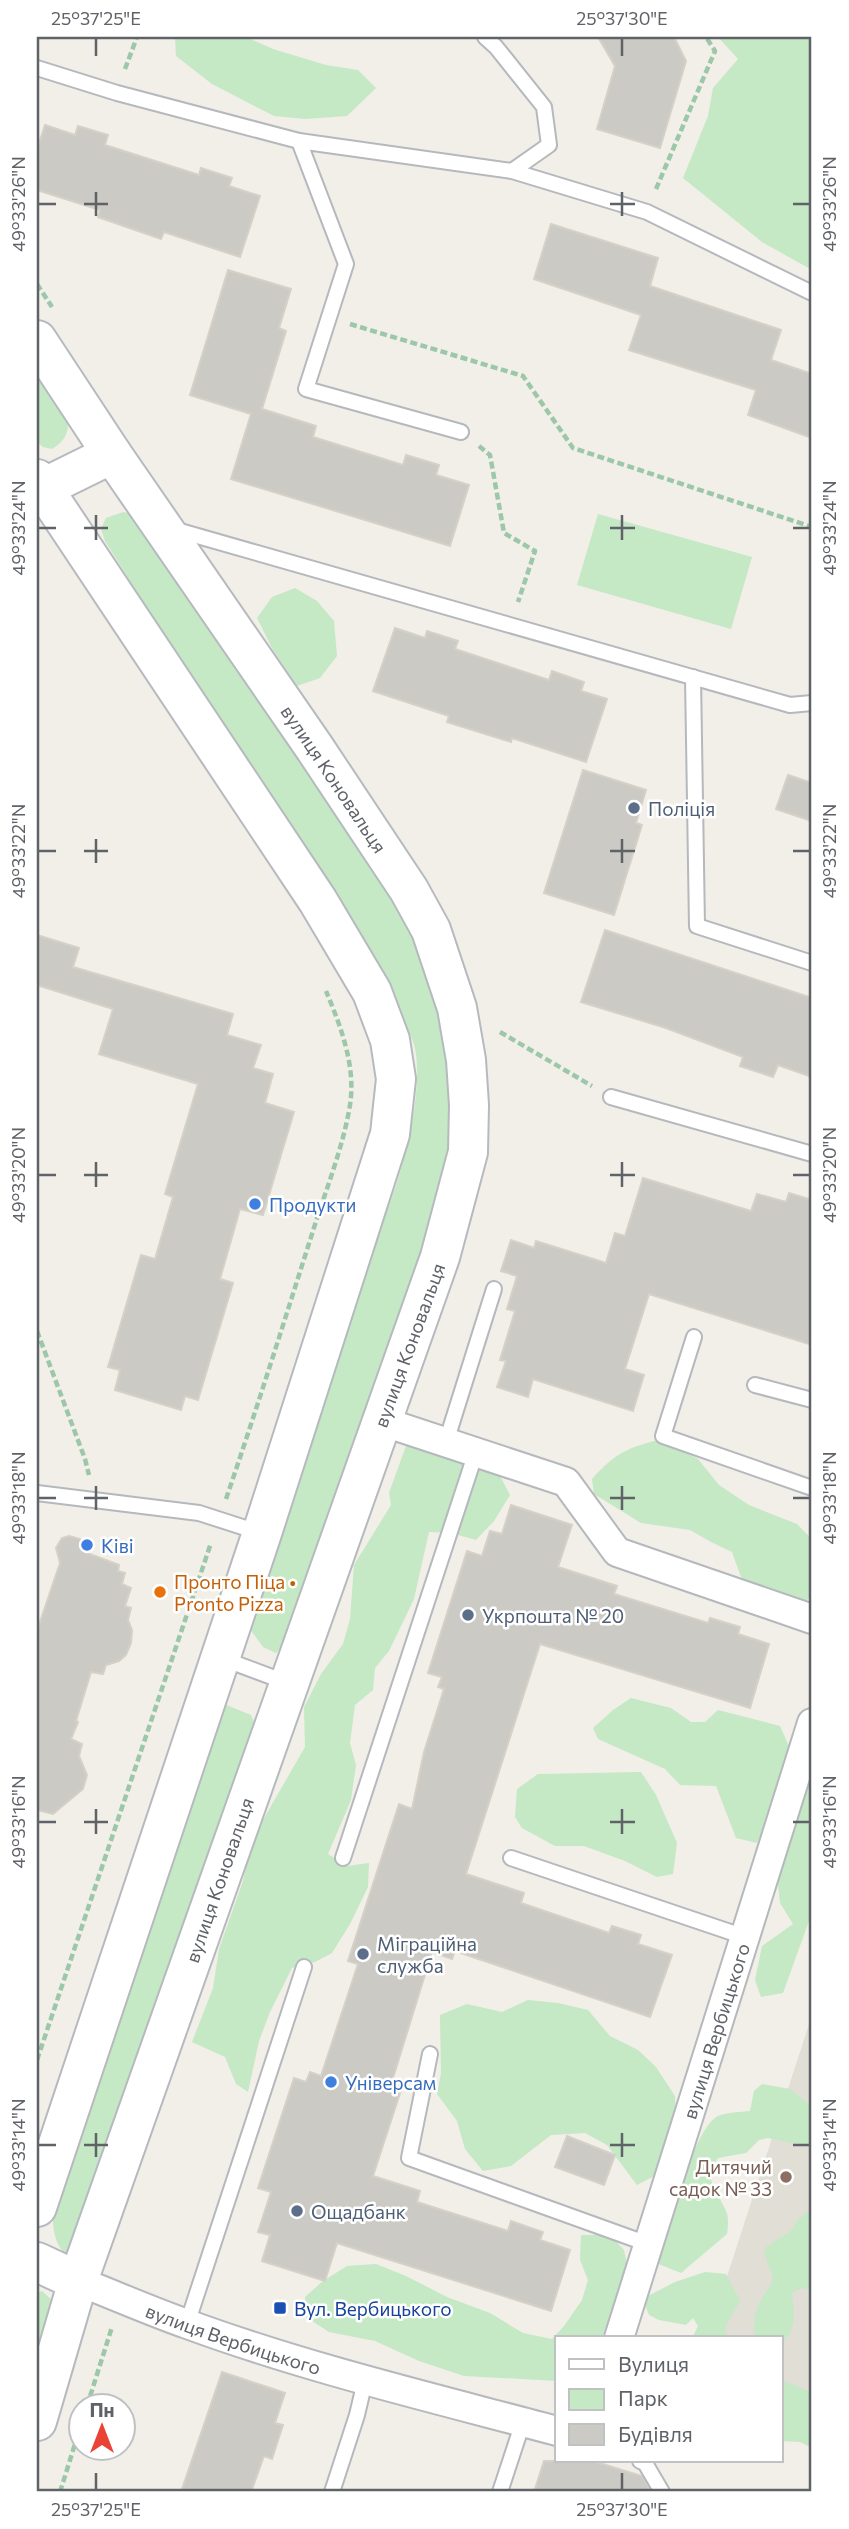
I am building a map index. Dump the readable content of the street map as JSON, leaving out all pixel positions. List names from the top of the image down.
{
  "streets": {
    "main road": ["вулиця Коновальця"],
    "street": ["вулиця Вербицького"]
  },
  "crossings": [
    ["вулиця Коновальця", "вулиця Вербицького"]
  ],
  "places": {
    "other": [
      "Поліція",
      "Продукти",
      "Ківі",
      "Пронто Піца • Pronto Pizza",
      "Укрпошта № 20",
      "Міграційна служба",
      "Універсам",
      "Дитячий садок № 33",
      "Ощадбанк"
    ],
    "transit": ["Вул. Вербицького"]
  },
  "legend": ["Вулиця", "Парк", "Будівля"],
  "north": "top",
  "coordinates": [
    "25°37'25\"E",
    "25°37'30\"E",
    "49°33'26\"N",
    "49°33'24\"N",
    "49°33'22\"N",
    "49°33'20\"N",
    "49°33'18\"N",
    "49°33'16\"N",
    "49°33'14\"N"
  ]
}
